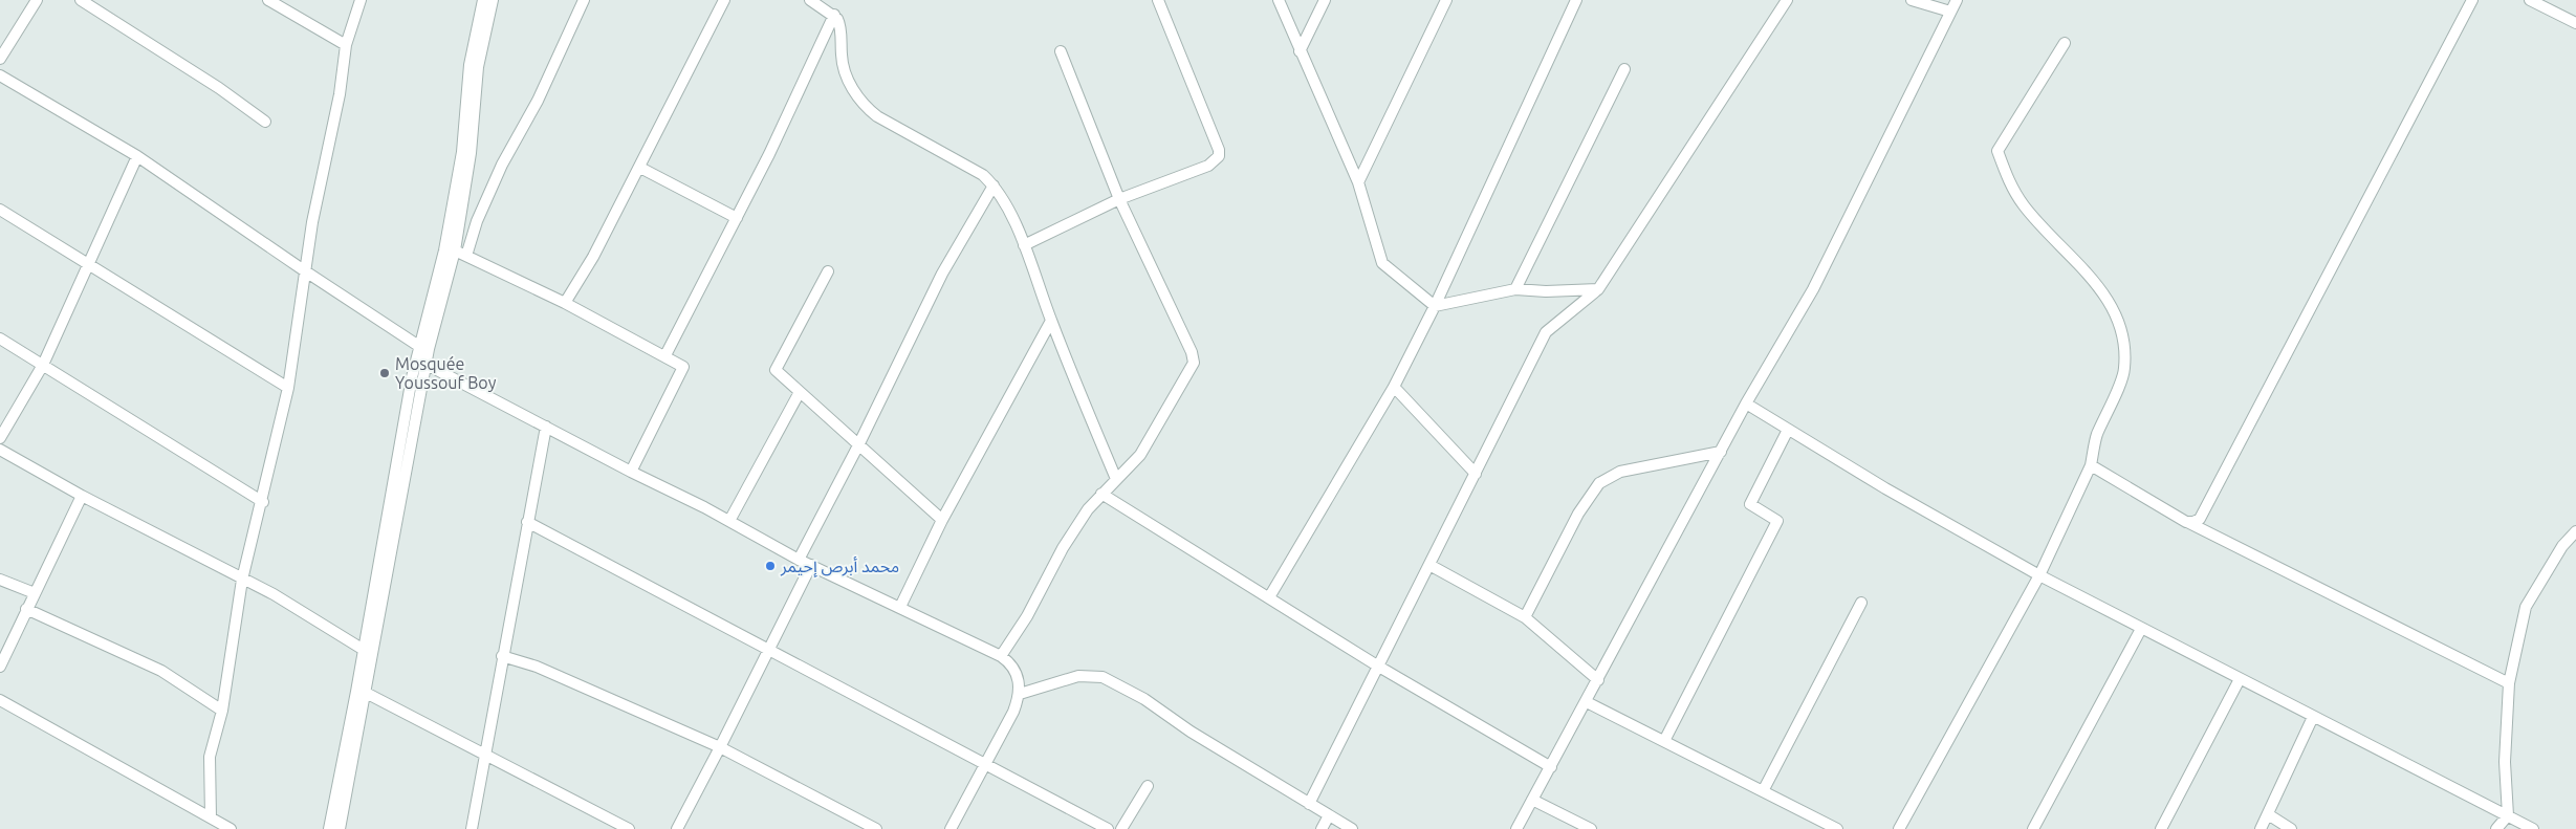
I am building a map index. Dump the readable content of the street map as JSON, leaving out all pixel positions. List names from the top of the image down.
{
  "places": ["Mosquée Youssouf Boy", "محمد أبرص إحيمر"]
}
